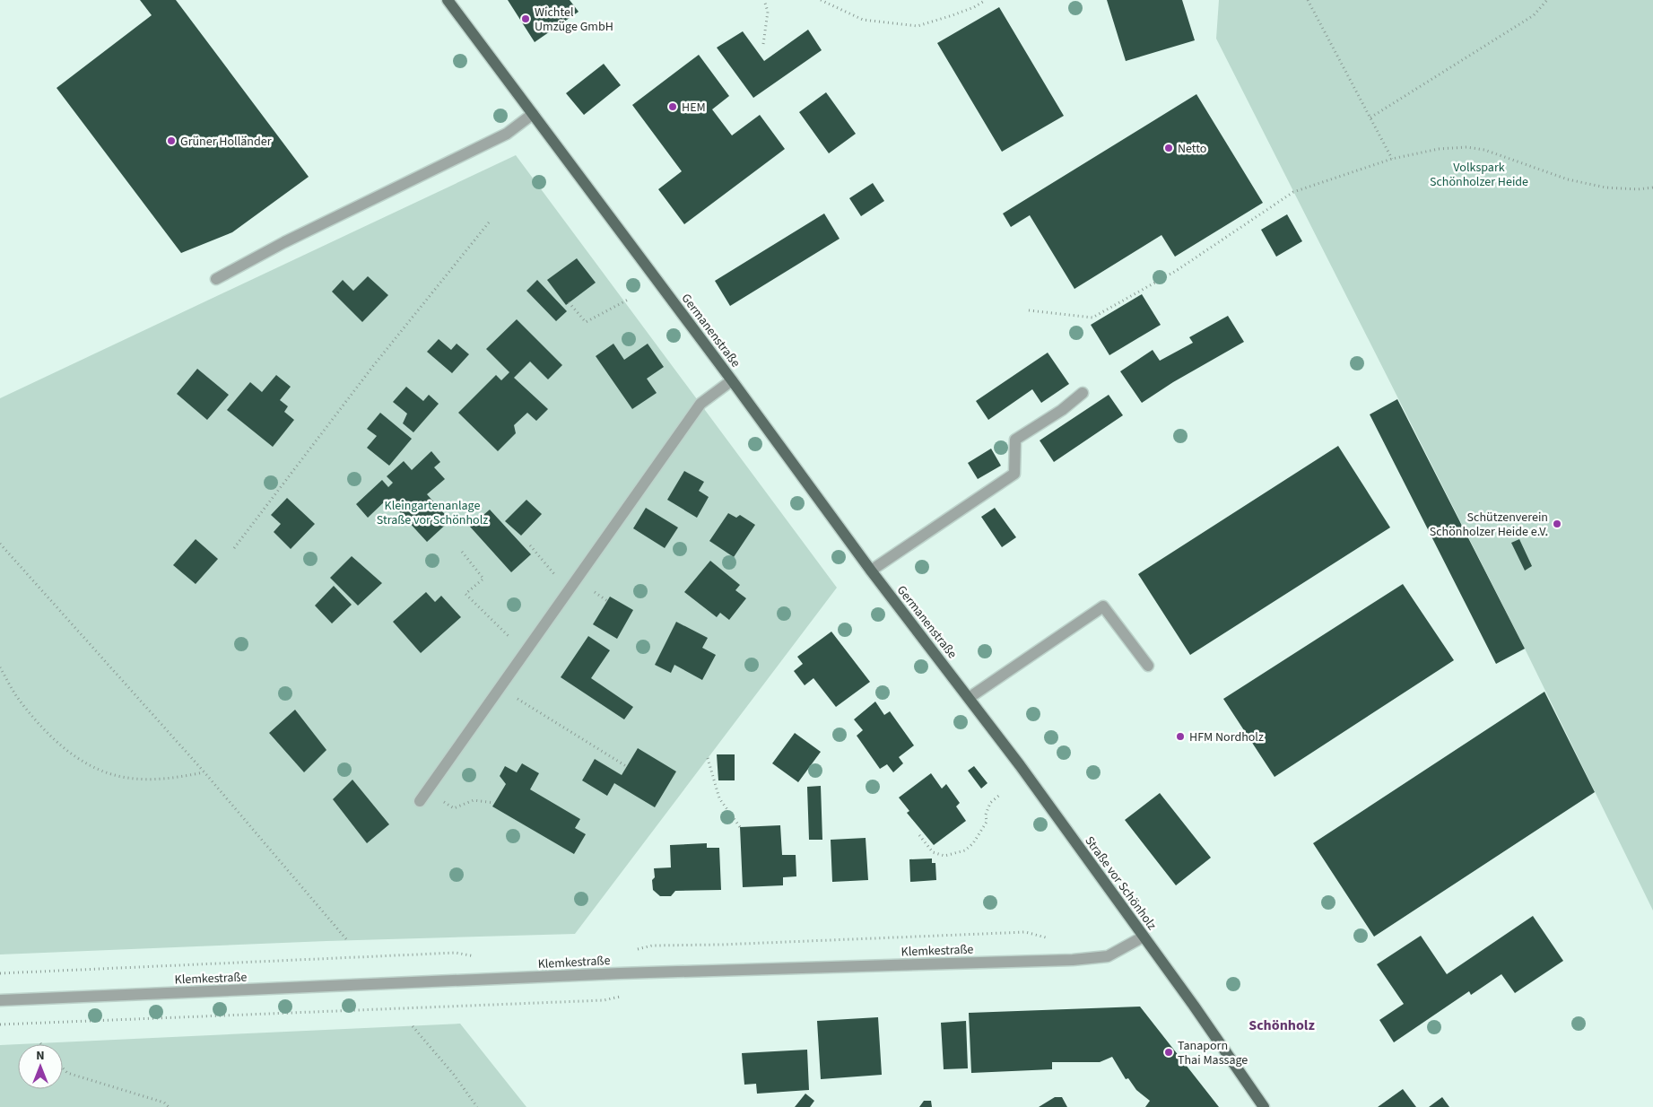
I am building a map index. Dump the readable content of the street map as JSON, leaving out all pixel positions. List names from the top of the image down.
{
  "streets": {
    "main road": ["Germanenstraße", "Straße vor Schönholz"],
    "street": ["Klemkestraße"]
  },
  "crossings": [
    ["Germanenstraße", "Straße vor Schönholz"],
    ["Straße vor Schönholz", "Klemkestraße"]
  ],
  "districts": ["Schönholz"],
  "parks": ["Volkspark Schönholzer Heide", "Kleingartenanlage Straße vor Schönholz"],
  "places": [
    "Wichtel Umzüge GmbH",
    "HEM",
    "Grüner Holländer",
    "Netto",
    "Schützenverein Schönholzer Heide e.V.",
    "HFM Nordholz",
    "Tanaporn Thai Massage"
  ],
  "north": "top"
}
